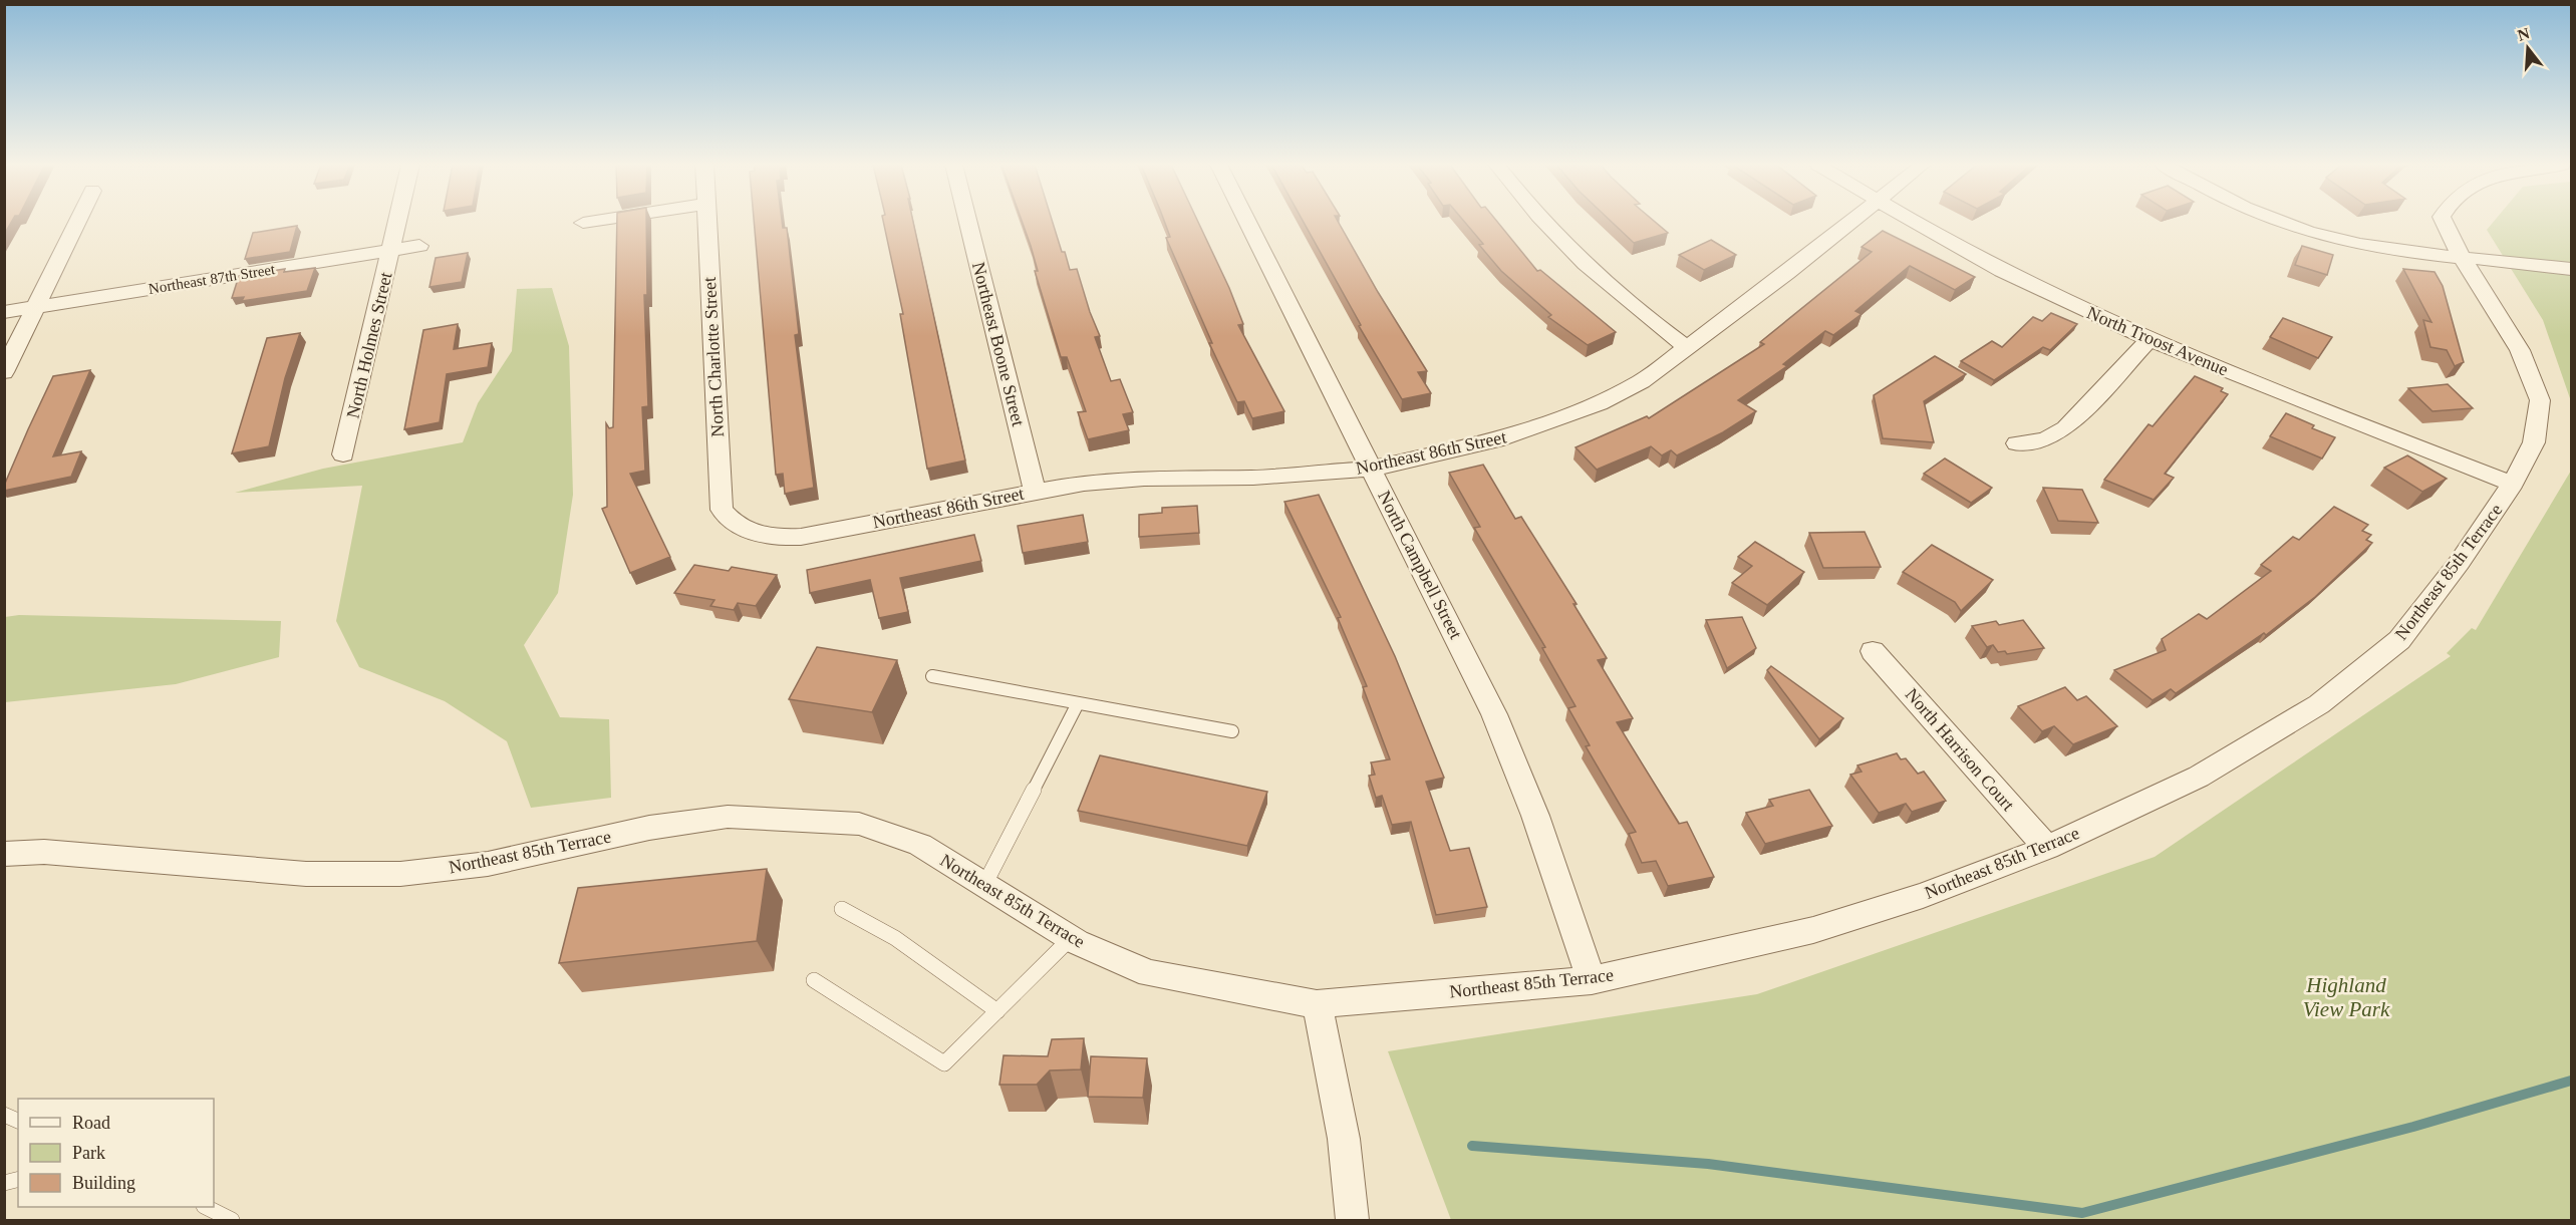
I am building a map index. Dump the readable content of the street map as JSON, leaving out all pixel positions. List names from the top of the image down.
{
  "streets": {
    "street": [
      "Northeast 87th Street",
      "North Troost Avenue",
      "Northeast Boone Street",
      "North Holmes Street",
      "North Charlotte Street",
      "Northeast 86th Street",
      "North Campbell Street",
      "Northeast 85th Terrace",
      "North Harrison Court"
    ]
  },
  "crossings": [
    ["Northeast 87th Street", "North Holmes Street"],
    ["North Troost Avenue", "Northeast 85th Terrace"],
    ["Northeast Boone Street", "Northeast 86th Street"],
    ["North Charlotte Street", "Northeast 86th Street"],
    ["Northeast 86th Street", "North Campbell Street"],
    ["North Campbell Street", "Northeast 85th Terrace"],
    ["Northeast 85th Terrace", "North Harrison Court"]
  ],
  "parks": ["Highland View Park"],
  "legend": ["Road", "Park", "Building"],
  "north": "top"
}
